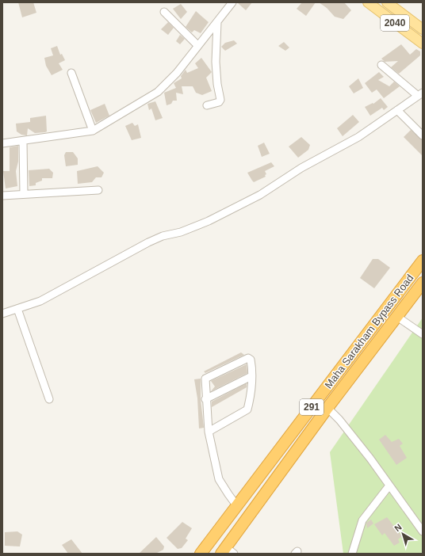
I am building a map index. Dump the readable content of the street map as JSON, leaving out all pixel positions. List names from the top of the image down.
{
  "streets": {
    "highway": ["Maha Sarakham Bypass Road", "291"],
    "main road": ["2040"]
  },
  "north": "top left"
}
